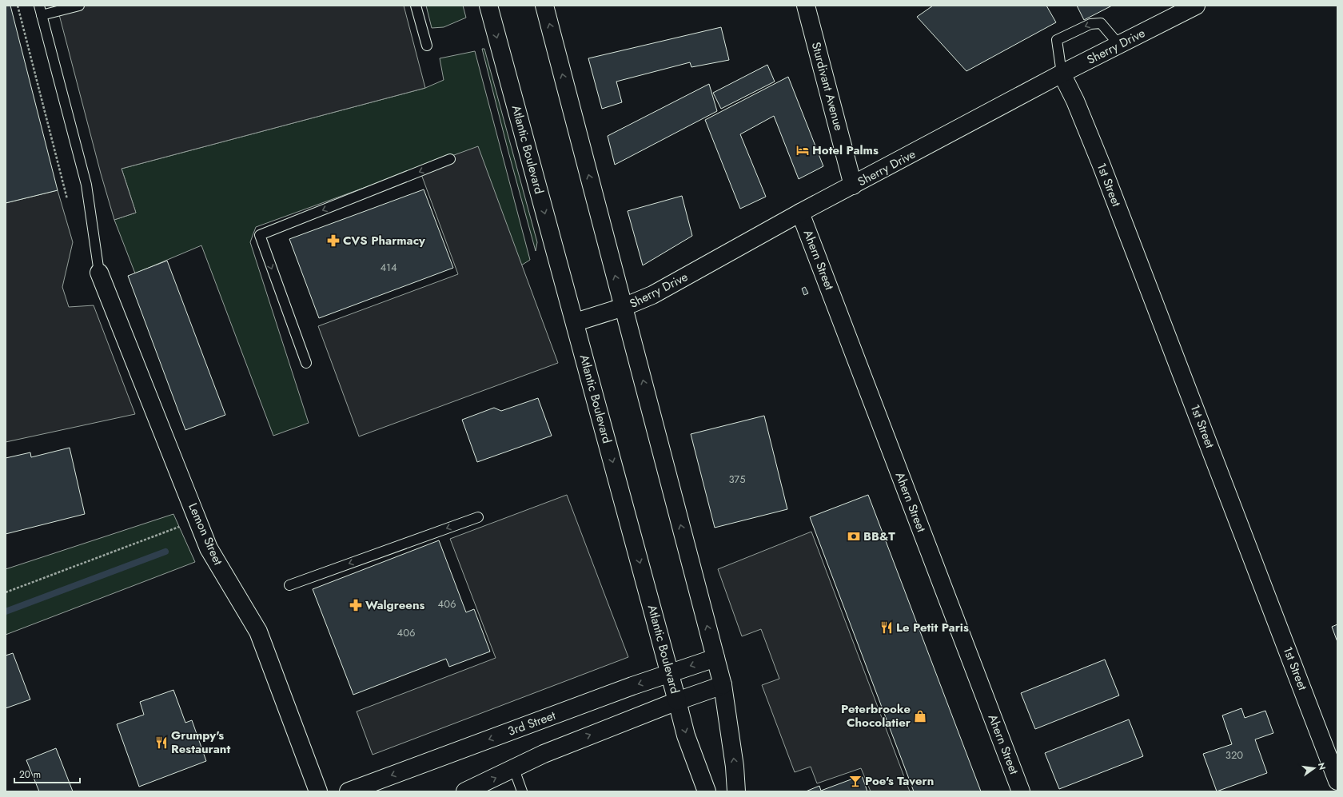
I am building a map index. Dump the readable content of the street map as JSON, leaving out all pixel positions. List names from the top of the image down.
{
  "streets": {
    "main road": [
      "Sherry Drive",
      "Sturdivant Avenue",
      "Atlantic Boulevard",
      "1st Street",
      "Ahern Street",
      "Lemon Street",
      "3rd Street"
    ]
  },
  "crossings": [
    ["Sherry Drive", "Sturdivant Avenue"],
    ["Sherry Drive", "Atlantic Boulevard"],
    ["Sherry Drive", "1st Street"],
    ["Sherry Drive", "Ahern Street"],
    ["Atlantic Boulevard", "3rd Street"]
  ],
  "places": {
    "hotel": ["Hotel Palms"],
    "pharmacy": ["CVS Pharmacy", "Walgreens"],
    "bank": ["BB&T"],
    "restaurant": ["Le Petit Paris", "Grumpy's Restaurant"],
    "shop": ["Peterbrooke Chocolatier"],
    "bar": ["Poe's Tavern"]
  },
  "house_numbers": [
    "414",
    "375",
    "406",
    "406",
    "320"
  ],
  "scale_bar": "20 m",
  "north": "right"
}
